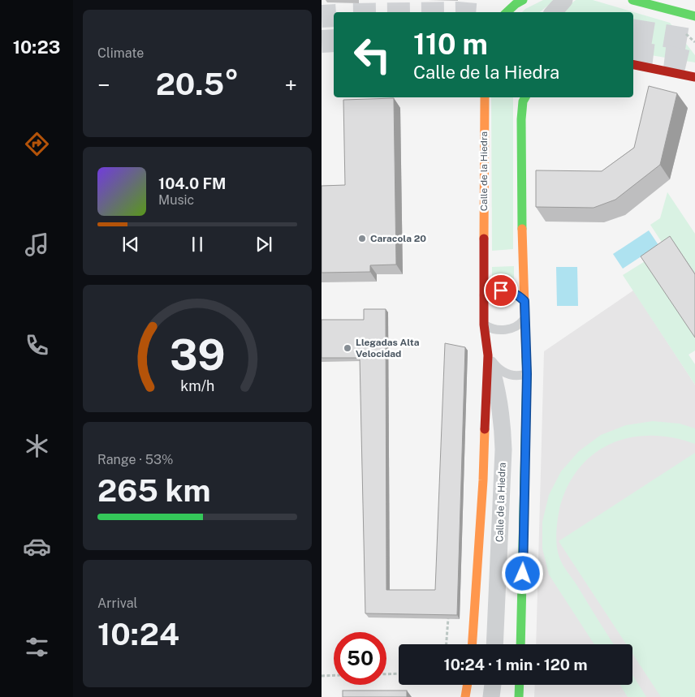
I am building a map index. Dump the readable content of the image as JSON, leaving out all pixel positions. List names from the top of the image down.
{
  "streets": {
    "main road": ["Calle de la Hiedra"]
  },
  "places": ["Caracola 20", "Llegadas Alta Velocidad"],
  "page": {
    "tabs": "10:23",
    "tile": [
      "Climate",
      ["Range · 53%", "265 km"],
      ["Arrival", "10:24"]
    ],
    "turn": ["110 m", "Calle de la Hiedra"],
    "heat": ["−", "20.5°", "+"],
    "song": ["104.0 FM", "Music"],
    "limit": "50",
    "trip": "10:24 · 1 min · 120 m",
    "gauge": ["39", "km/h"]
  }
}
